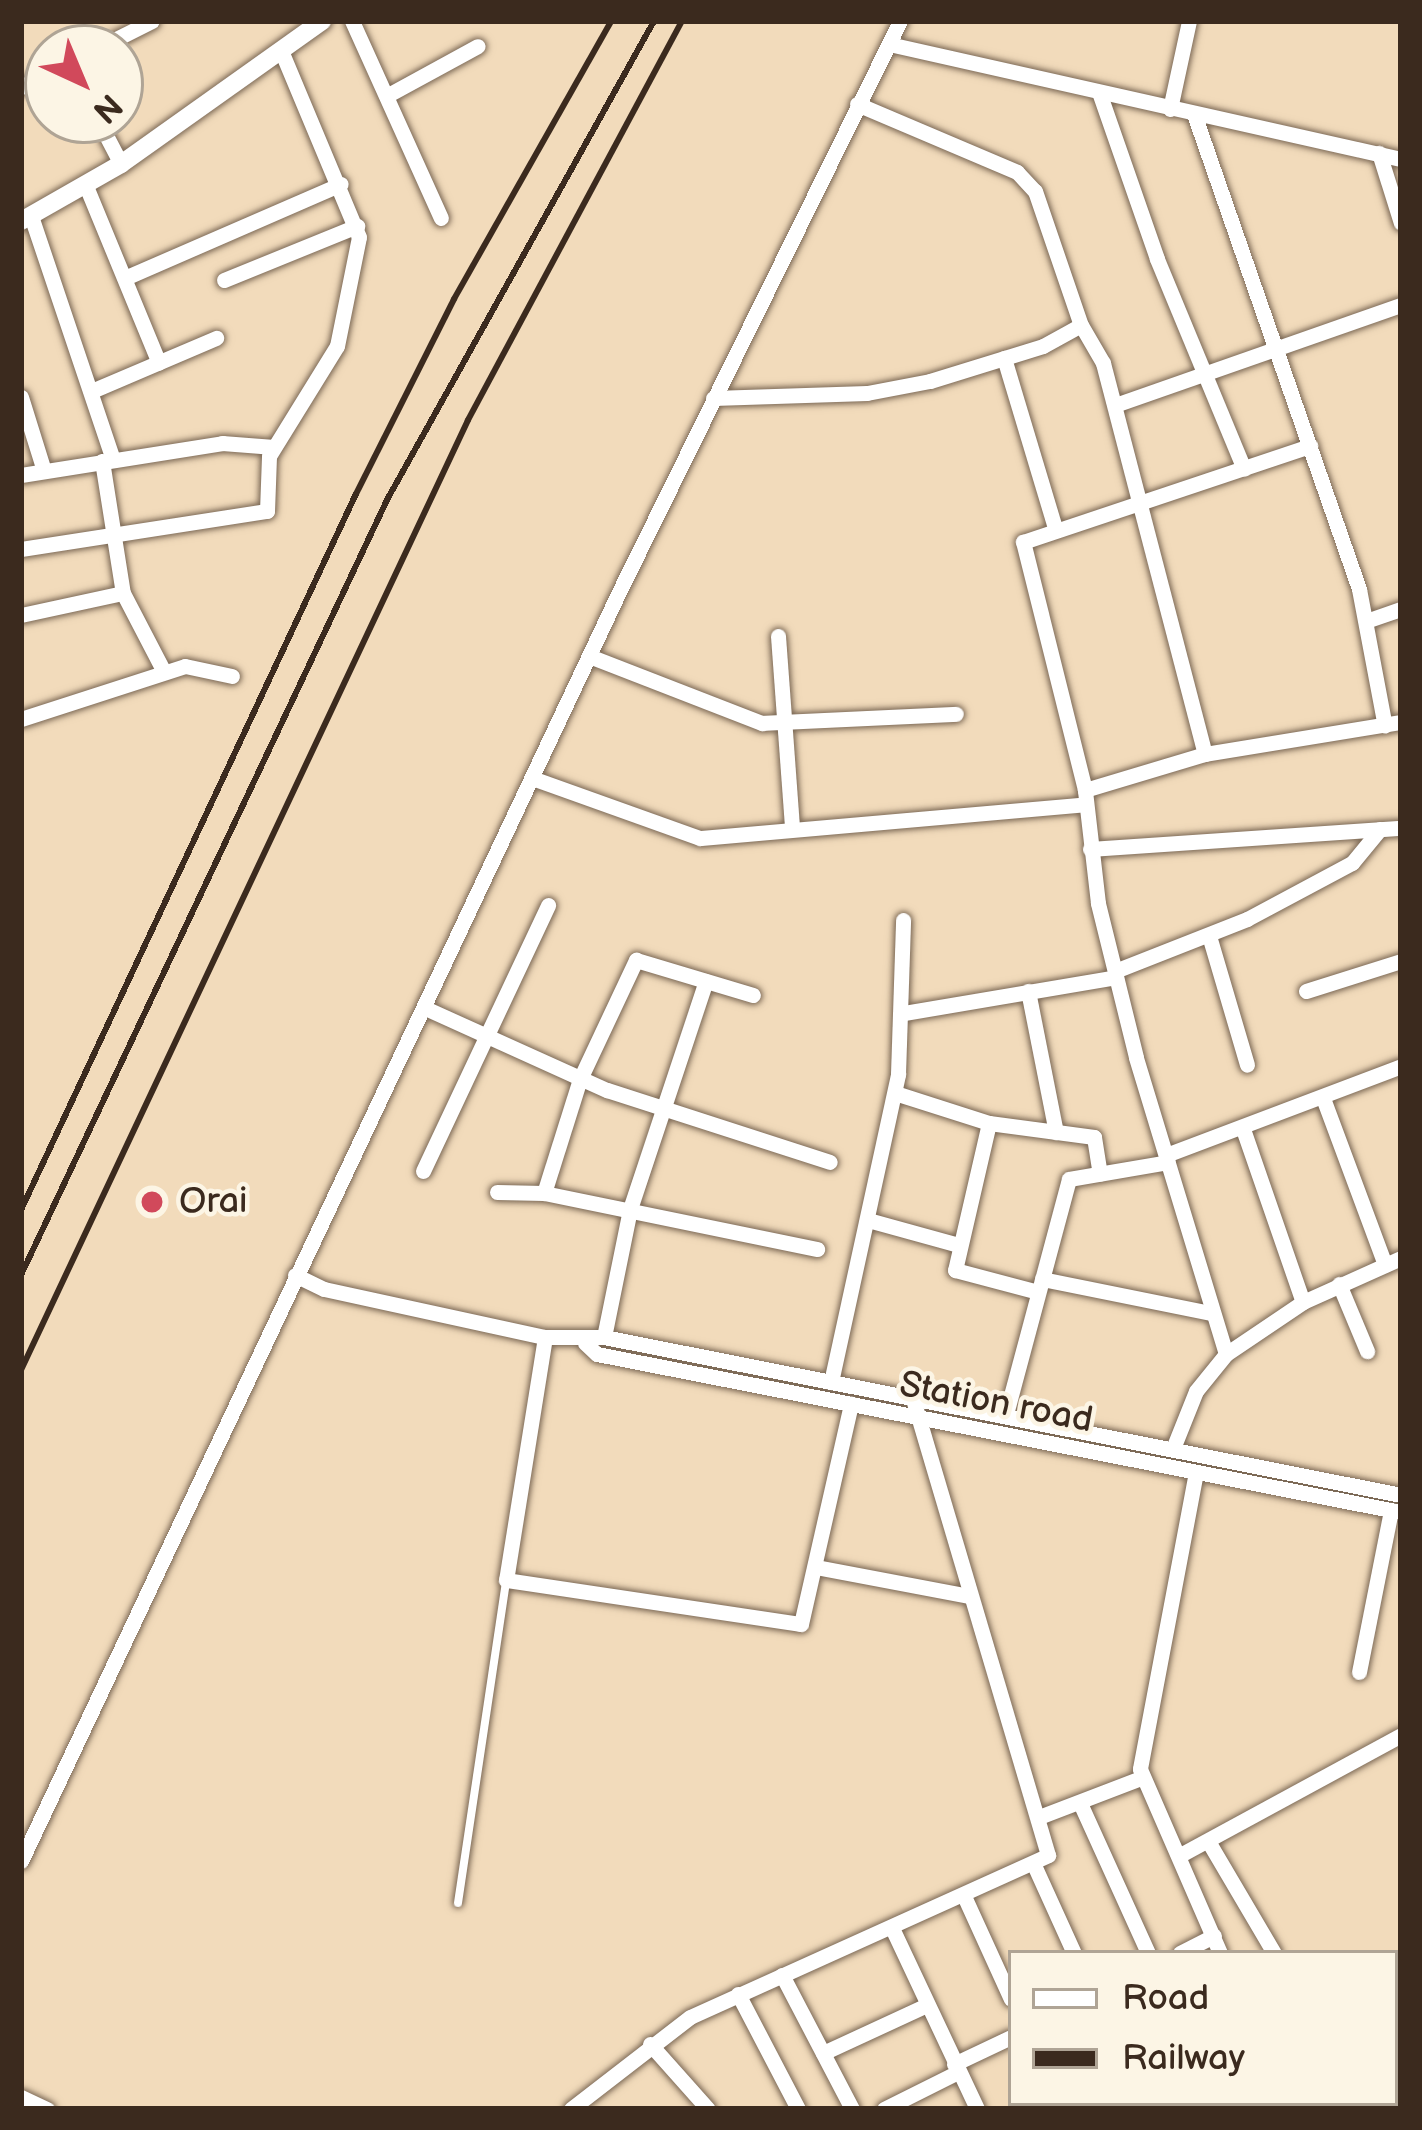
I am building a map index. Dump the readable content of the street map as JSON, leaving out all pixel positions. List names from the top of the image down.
{
  "streets": {
    "street": ["Station road"]
  },
  "places": ["Orai"],
  "legend": ["Road", "Railway"],
  "north": "bottom right"
}
